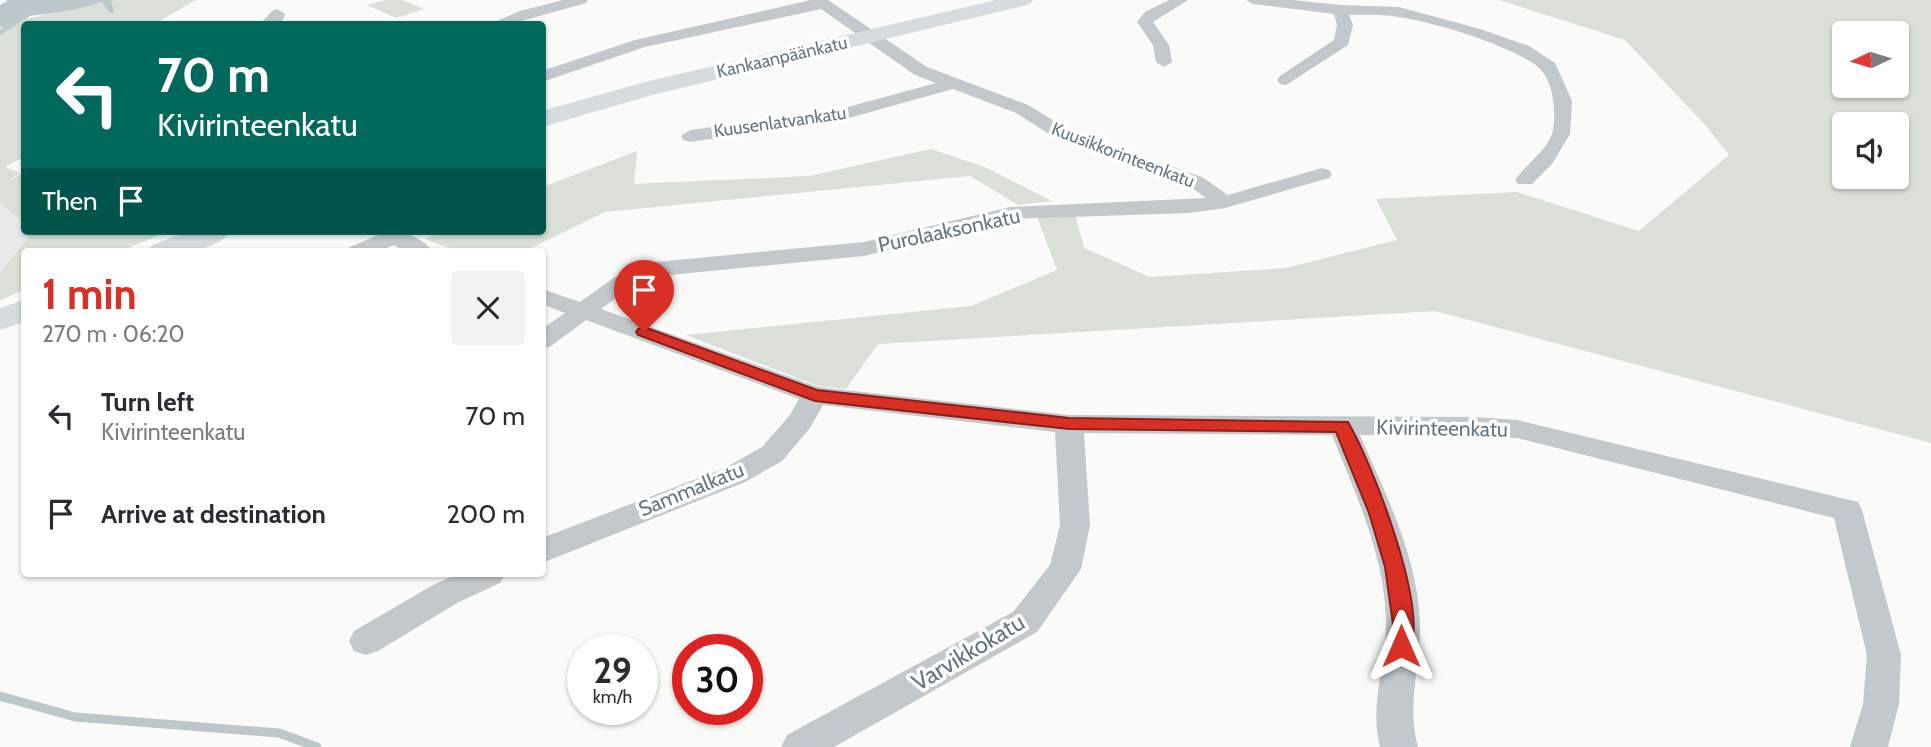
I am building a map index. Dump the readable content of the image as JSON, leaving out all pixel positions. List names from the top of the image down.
{
  "streets": {
    "street": [
      "Kankaanpäänkatu",
      "Kuusenlatvankatu",
      "Kuusikkorinteenkatu",
      "Purolaaksonkatu",
      "Kivirinteenkatu",
      "Sammalkatu",
      "Varvikkokatu"
    ]
  },
  "crossings": [
    ["Kankaanpäänkatu", "Kuusikkorinteenkatu"],
    ["Kuusenlatvankatu", "Kuusikkorinteenkatu"],
    ["Kuusikkorinteenkatu", "Purolaaksonkatu"],
    ["Purolaaksonkatu", "Kivirinteenkatu"],
    ["Kivirinteenkatu", "Sammalkatu"],
    ["Kivirinteenkatu", "Varvikkokatu"]
  ],
  "north": "left",
  "page": {
    "turn": ["70 m", "Kivirinteenkatu"],
    "then": "Then",
    "heading": ["1 min", "270 m · 06:20"],
    "list": [
      {
        "name": "Turn left",
        "note": "Kivirinteenkatu",
        "value": "70 m"
      },
      {
        "name": "Arrive at destination",
        "value": "200 m"
      }
    ],
    "speed": "29 km/h",
    "limit": "30"
  }
}
